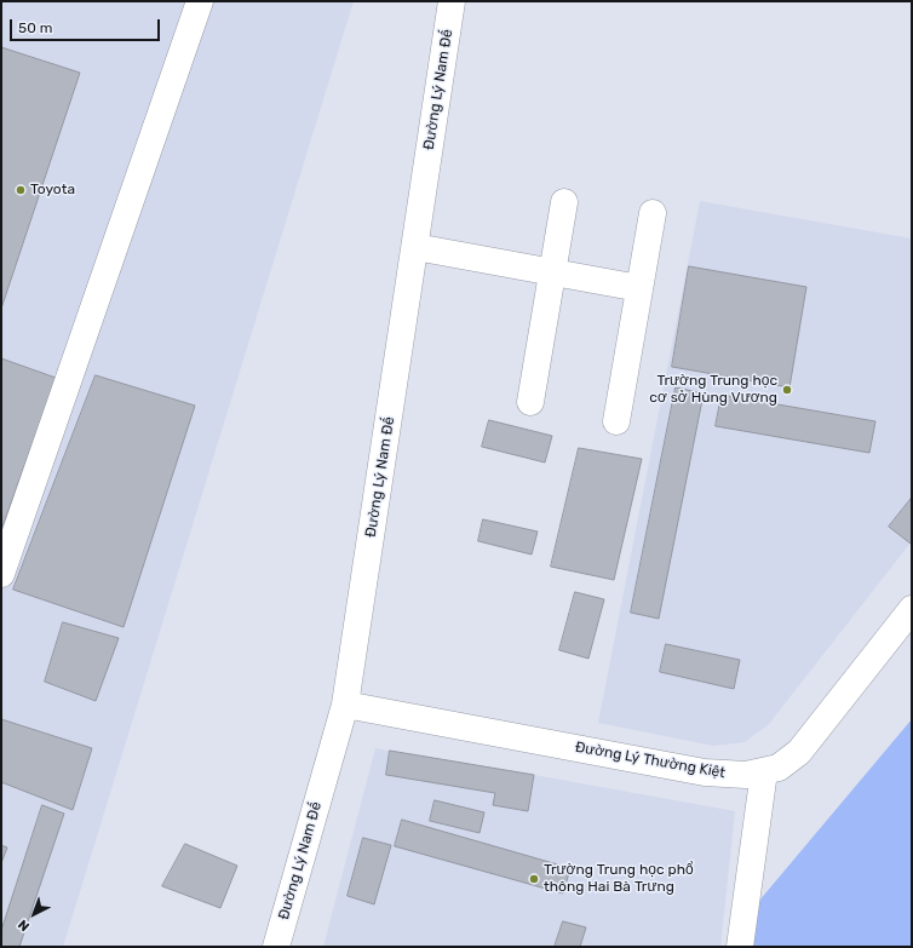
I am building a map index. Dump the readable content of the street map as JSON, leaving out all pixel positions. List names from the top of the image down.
{
  "streets": {
    "street": ["Đường Lý Nam Đế", "Đường Lý Thường Kiệt"]
  },
  "crossings": [
    ["Đường Lý Nam Đế", "Đường Lý Thường Kiệt"]
  ],
  "places": ["Toyota", "Trường Trung học cơ sở Hùng Vương", "Trường Trung học phổ thông Hai Bà Trưng"],
  "scale_bar": "50 m",
  "north": "bottom left"
}
